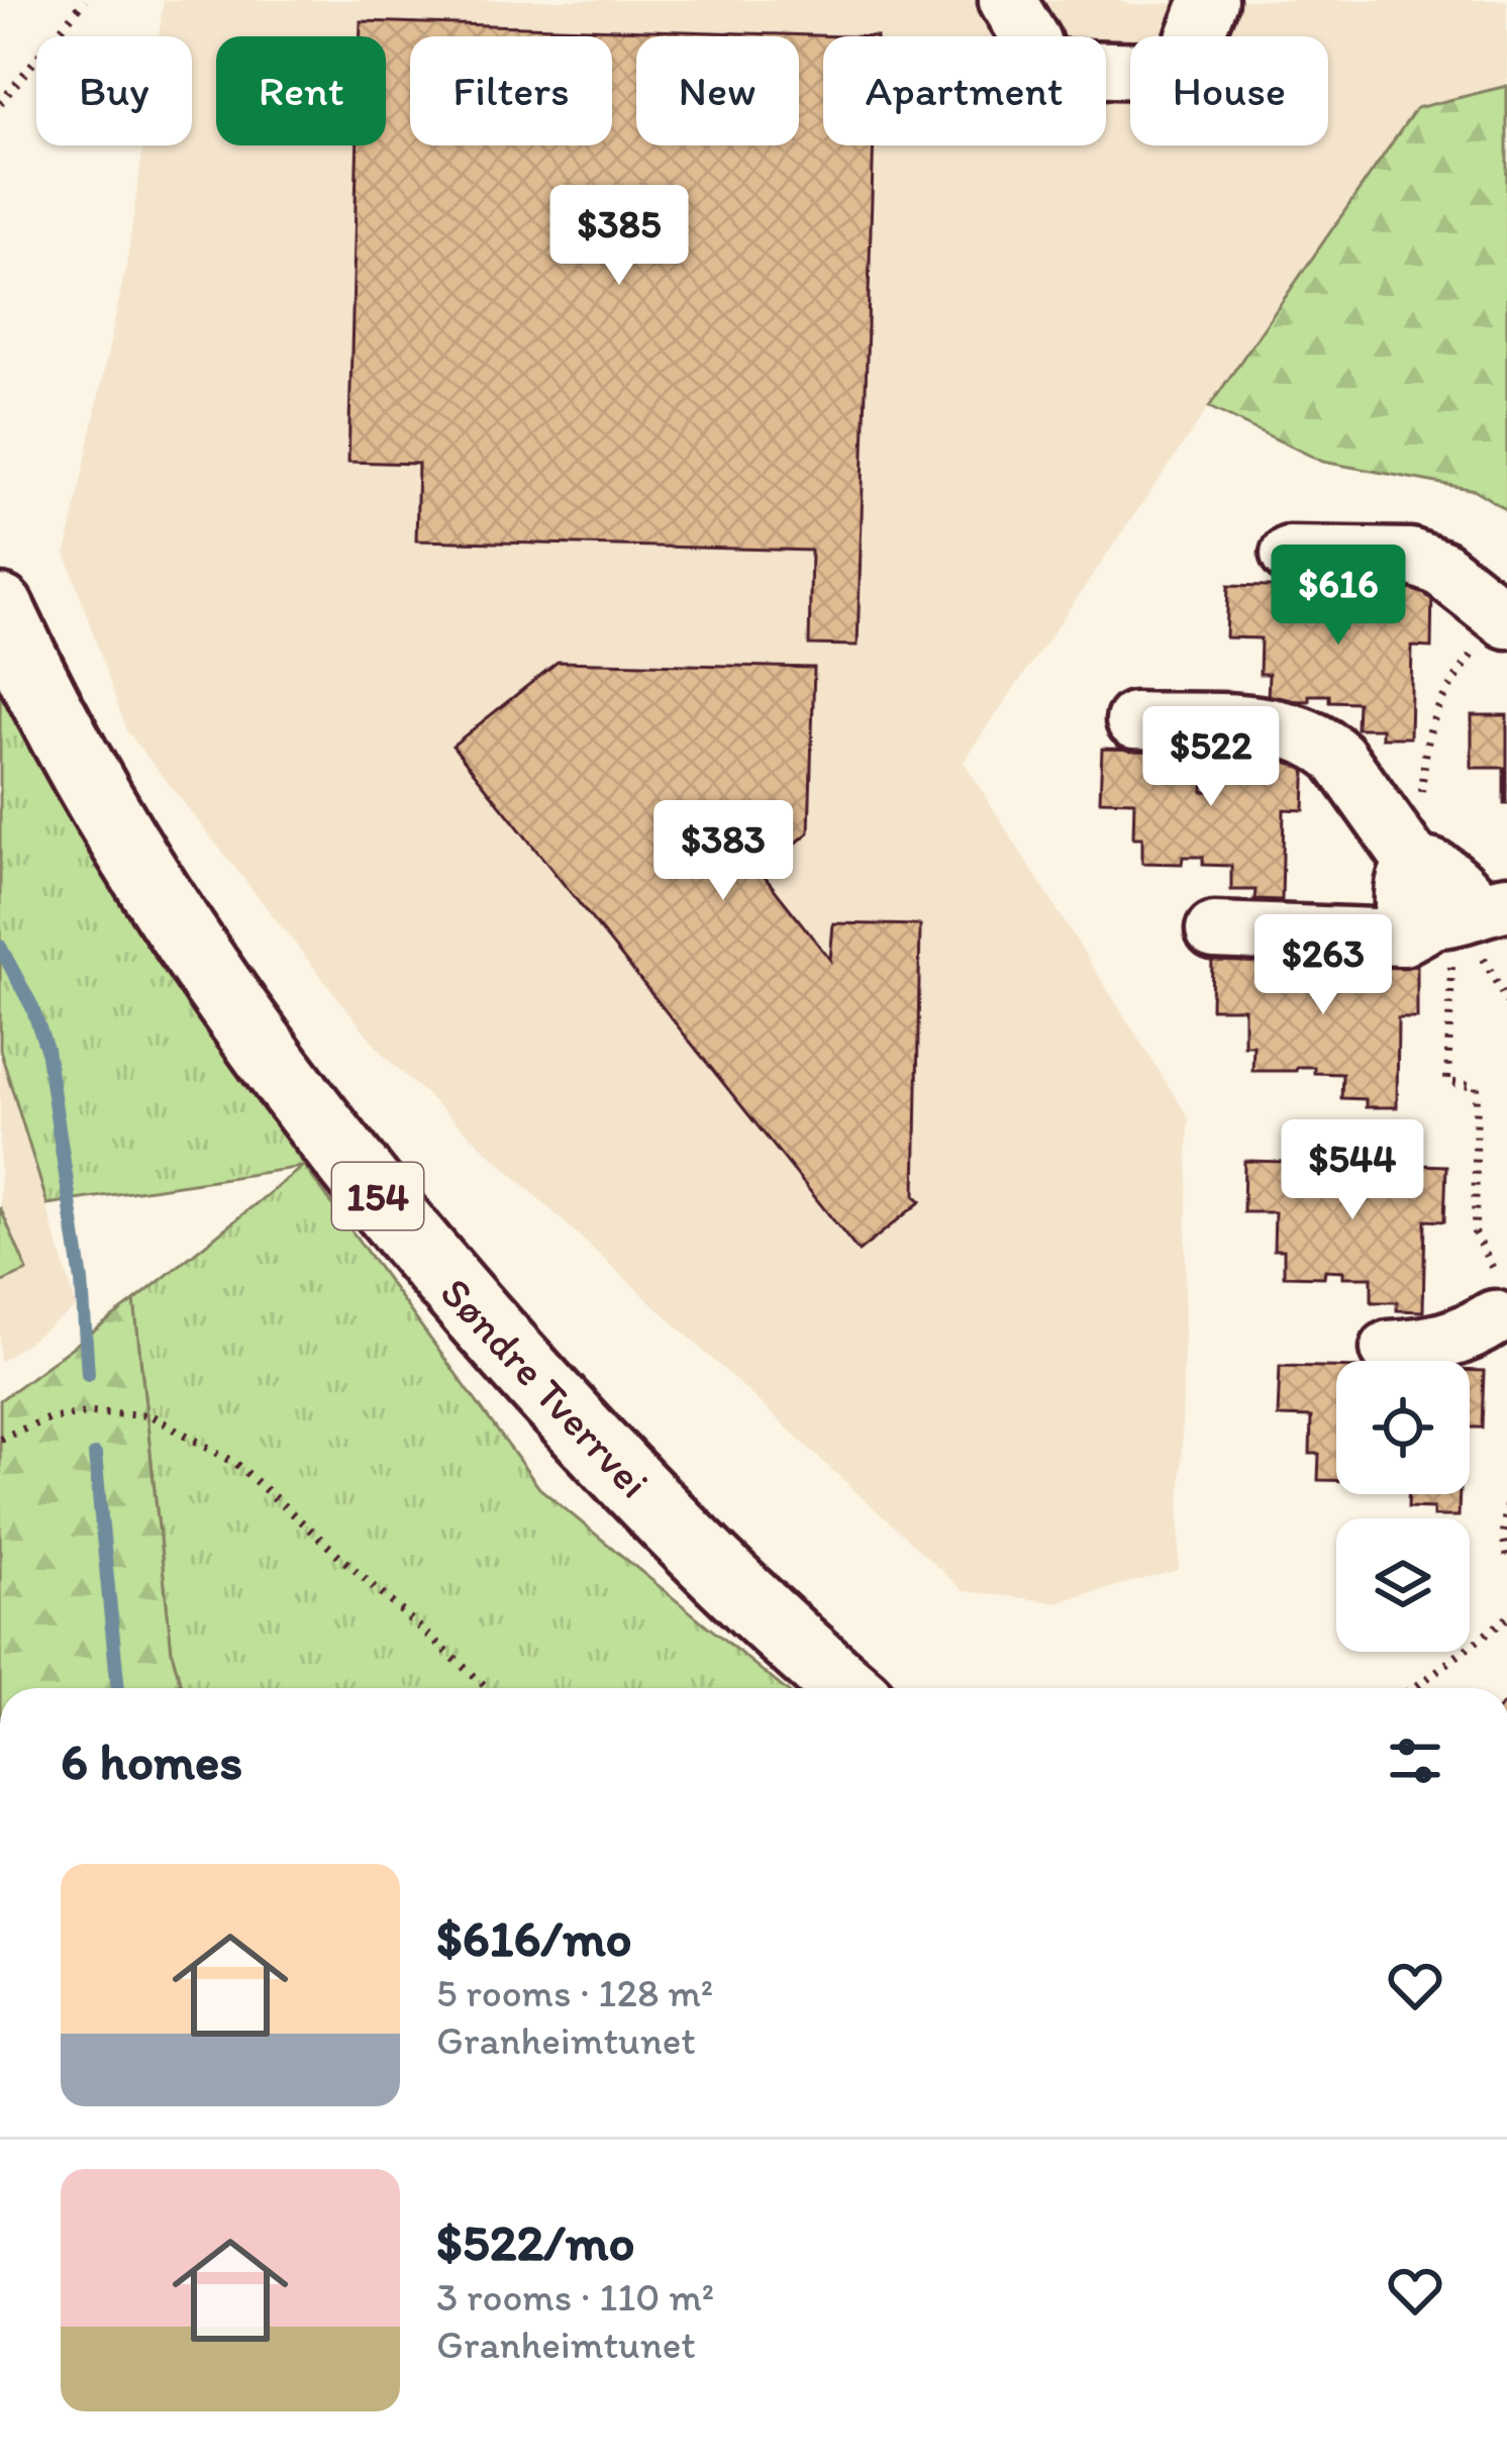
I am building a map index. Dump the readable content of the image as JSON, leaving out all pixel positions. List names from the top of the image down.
{
  "streets": {
    "main road": ["154", "Søndre Tverrvei"]
  },
  "page": {
    "chip": [
      "Buy",
      "Rent",
      "Filters",
      "New",
      "Apartment",
      "House"
    ],
    "price": [
      "$385",
      "$616",
      "$522",
      "$383",
      "$263",
      "$544"
    ],
    "heading": "6 homes",
    "list": [
      {
        "name": "$616/mo",
        "note": "5 rooms · 128 m² · Granheimtunet"
      },
      {
        "name": "$522/mo",
        "note": "3 rooms · 110 m² · Granheimtunet"
      }
    ]
  }
}
